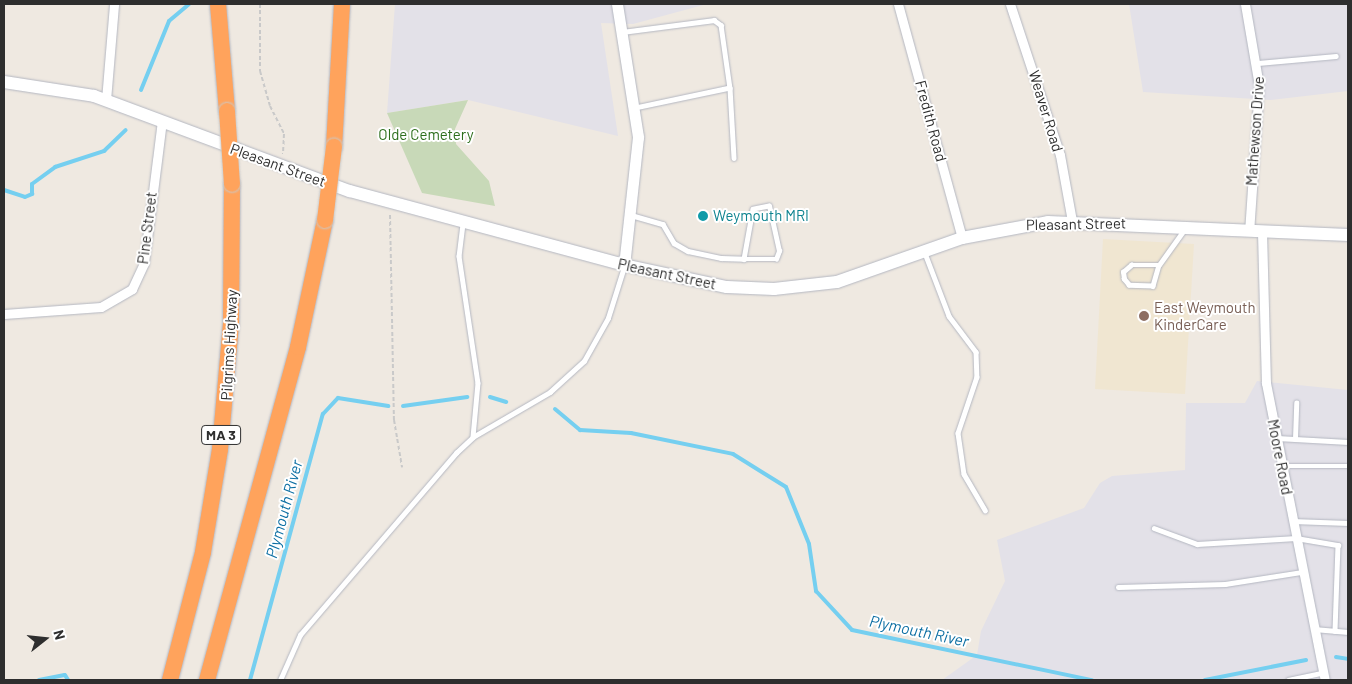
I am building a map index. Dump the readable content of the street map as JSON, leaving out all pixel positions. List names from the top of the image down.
{
  "streets": {
    "highway": ["Pilgrims Highway", "MA 3"],
    "main road": ["Pleasant Street"],
    "street": [
      "Weaver Road",
      "Fredith Road",
      "Mathewson Drive",
      "Pine Street",
      "Moore Road"
    ]
  },
  "crossings": [
    ["Weaver Road", "Pleasant Street"],
    ["Fredith Road", "Pleasant Street"],
    ["Mathewson Drive", "Pleasant Street"],
    ["Pleasant Street", "Pine Street"],
    ["Pleasant Street", "Moore Road"]
  ],
  "water": ["Plymouth River"],
  "parks": ["Olde Cemetery"],
  "places": ["Weymouth MRI", "East Weymouth KinderCare"],
  "north": "right"
}
